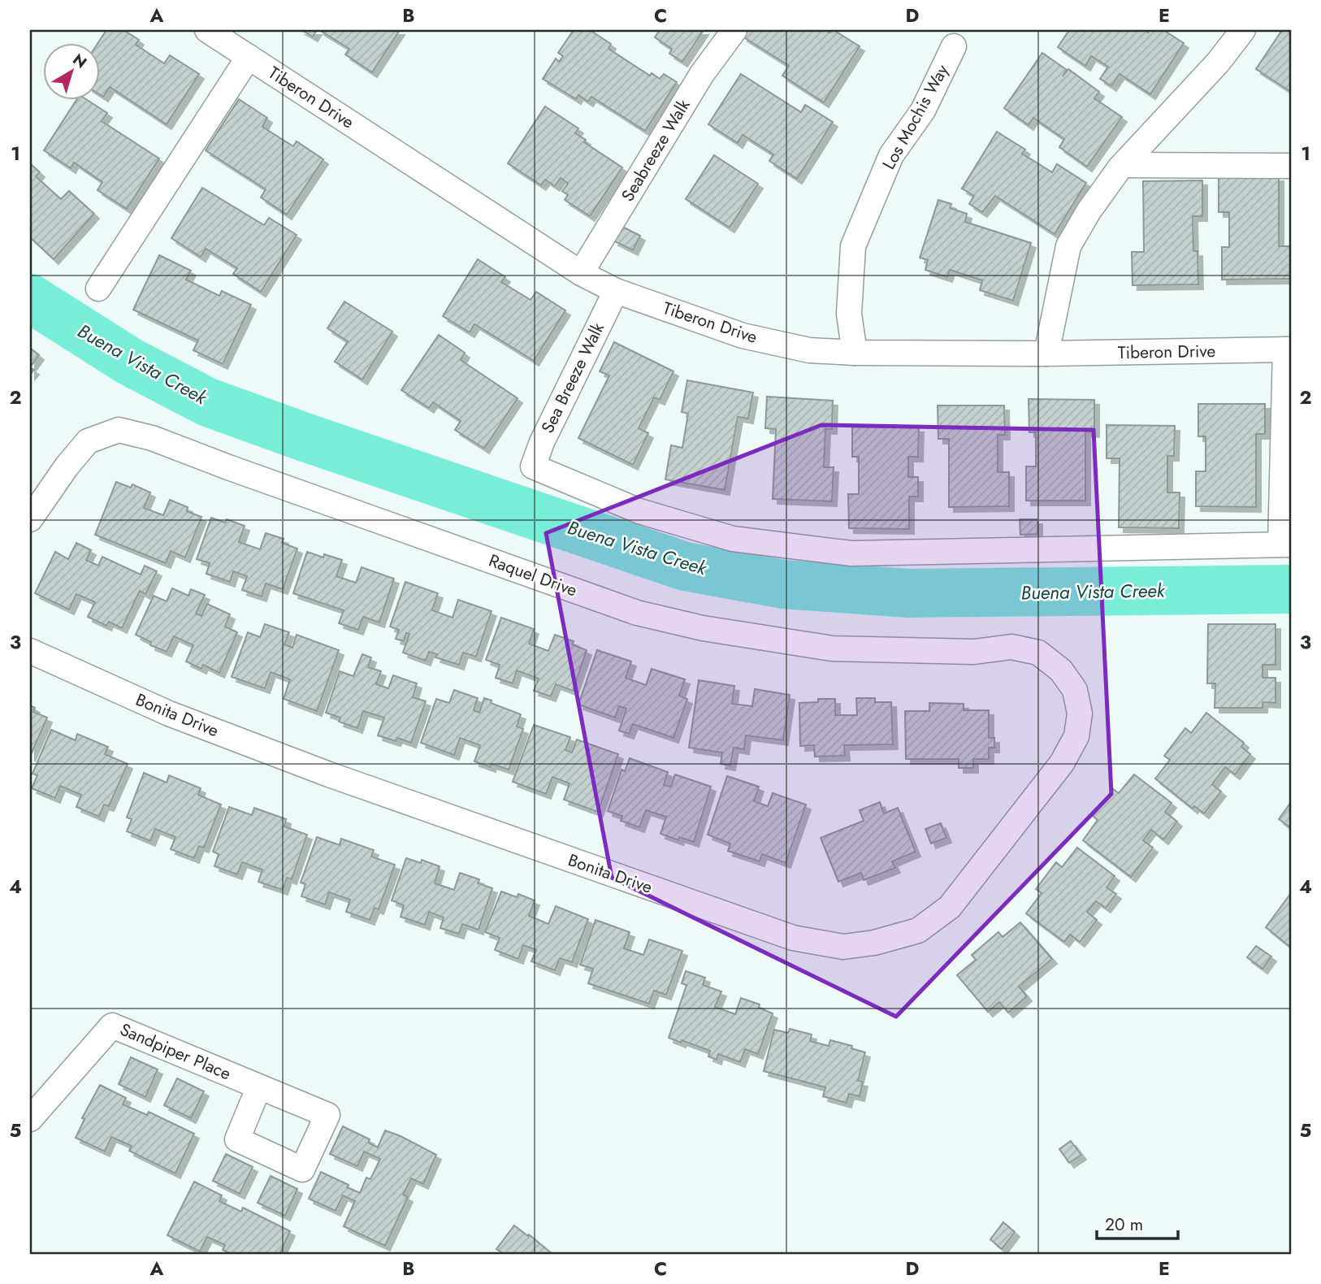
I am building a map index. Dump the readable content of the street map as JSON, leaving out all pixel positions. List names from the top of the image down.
{
  "streets": {
    "street": [
      "Tiberon Drive",
      "Los Mochis Way",
      "Seabreeze Walk",
      "Sea Breeze Walk",
      "Raquel Drive",
      "Bonita Drive",
      "Sandpiper Place"
    ]
  },
  "crossings": [
    ["Tiberon Drive", "Los Mochis Way"],
    ["Tiberon Drive", "Seabreeze Walk"],
    ["Tiberon Drive", "Sea Breeze Walk"],
    ["Raquel Drive", "Bonita Drive"]
  ],
  "water": ["Buena Vista Creek"],
  "scale_bar": "20 m",
  "north": "top right",
  "grid": {
    "columns": [
      "A",
      "B",
      "C",
      "D",
      "E"
    ],
    "rows": [
      "1",
      "2",
      "3",
      "4",
      "5"
    ]
  }
}
